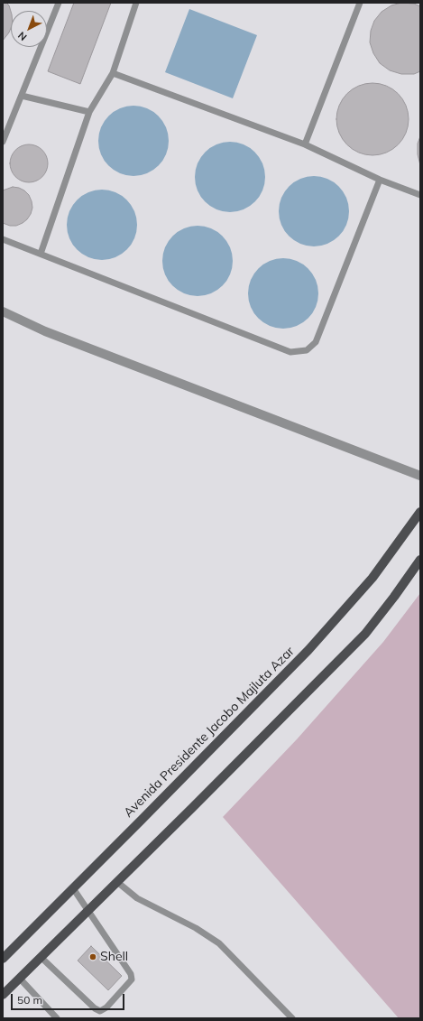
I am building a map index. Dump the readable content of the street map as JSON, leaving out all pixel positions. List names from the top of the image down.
{
  "streets": {
    "main road": ["Avenida Presidente Jacobo Majluta Azar"]
  },
  "places": ["Shell"],
  "scale_bar": "50 m",
  "north": "bottom left"
}
